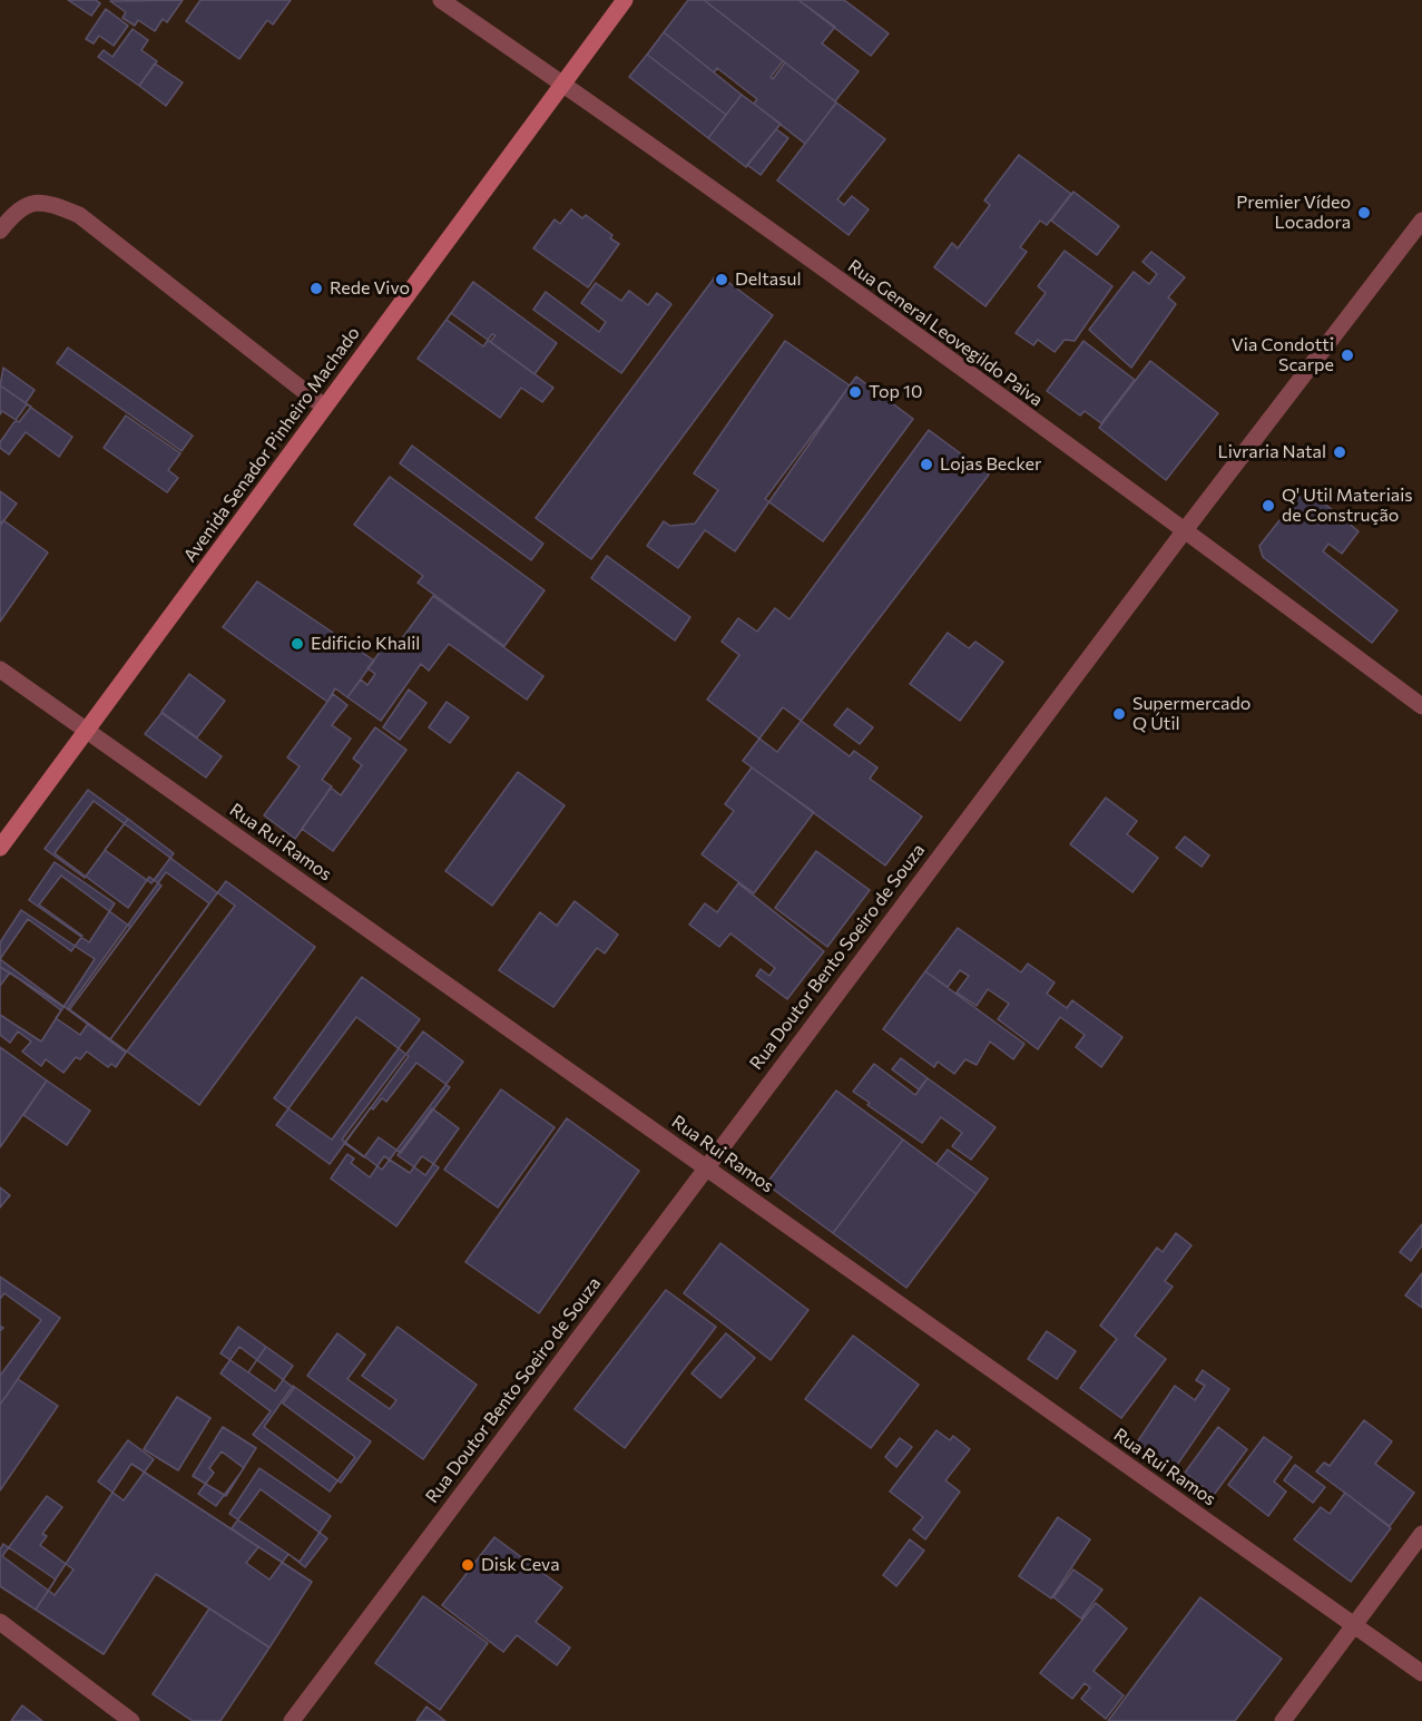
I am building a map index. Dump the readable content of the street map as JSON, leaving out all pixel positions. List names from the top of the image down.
{
  "streets": {
    "main road": ["Avenida Senador Pinheiro Machado"],
    "street": ["Rua General Leovegildo Paiva", "Rua Rui Ramos", "Rua Doutor Bento Soeiro de Souza"]
  },
  "crossings": [
    ["Rua General Leovegildo Paiva", "Avenida Senador Pinheiro Machado"],
    ["Rua General Leovegildo Paiva", "Rua Doutor Bento Soeiro de Souza"],
    ["Avenida Senador Pinheiro Machado", "Rua Rui Ramos"],
    ["Rua Rui Ramos", "Rua Doutor Bento Soeiro de Souza"]
  ],
  "places": [
    "Premier Vídeo Locadora",
    "Deltasul",
    "Rede Vivo",
    "Via Condotti Scarpe",
    "Top 10",
    "Livraria Natal",
    "Lojas Becker",
    "Q' Util Materiais de Construção",
    "Edificio Khalil",
    "Supermercado Q Útil",
    "Disk Ceva"
  ]
}
